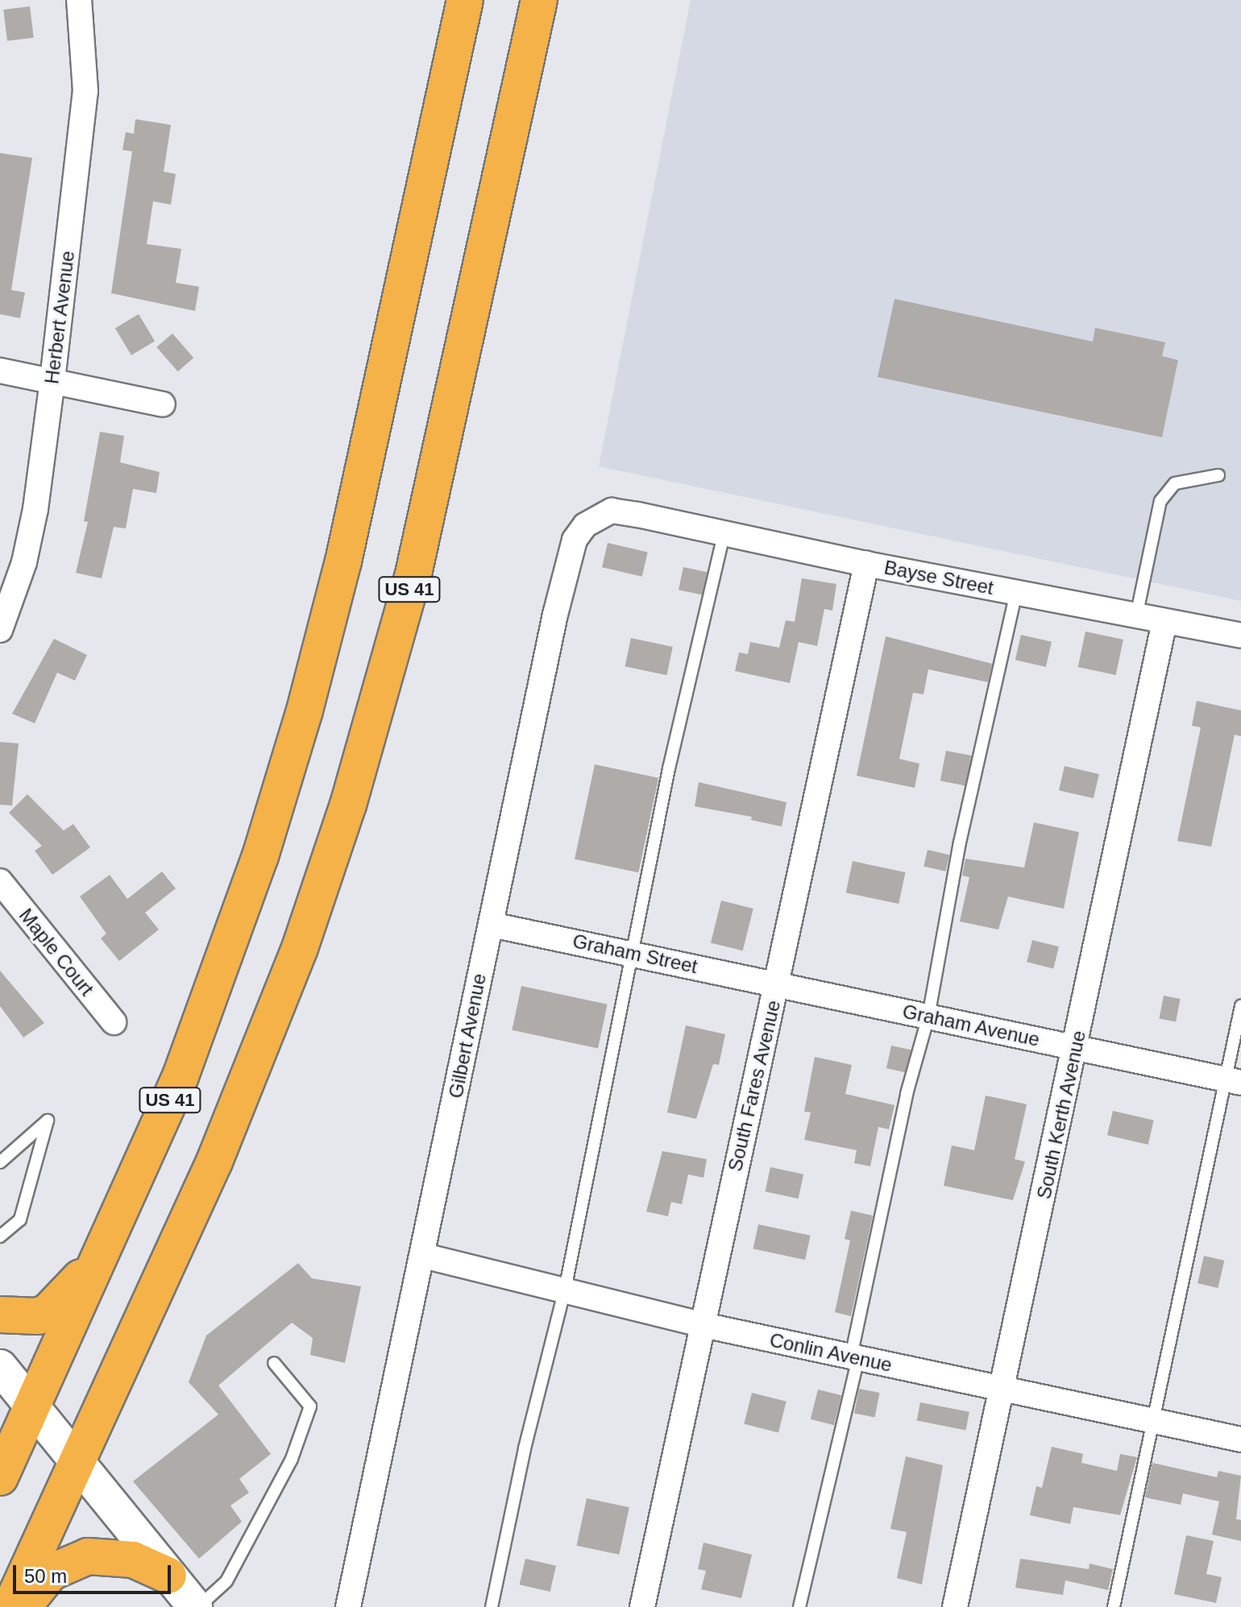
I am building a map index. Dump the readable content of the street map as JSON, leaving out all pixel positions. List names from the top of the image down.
{
  "streets": {
    "highway": ["US 41"],
    "street": [
      "Herbert Avenue",
      "Bayse Street",
      "Maple Court",
      "Graham Street",
      "Graham Avenue",
      "Gilbert Avenue",
      "South Fares Avenue",
      "South Kerth Avenue",
      "Conlin Avenue"
    ]
  },
  "crossings": [
    ["Bayse Street", "Gilbert Avenue"],
    ["Bayse Street", "South Fares Avenue"],
    ["Bayse Street", "South Kerth Avenue"],
    ["Graham Street", "Graham Avenue"],
    ["Graham Street", "Gilbert Avenue"],
    ["Graham Street", "South Fares Avenue"],
    ["Graham Avenue", "South Fares Avenue"],
    ["Graham Avenue", "South Kerth Avenue"],
    ["Gilbert Avenue", "Conlin Avenue"],
    ["South Fares Avenue", "Conlin Avenue"],
    ["South Kerth Avenue", "Conlin Avenue"]
  ],
  "scale_bar": "50 m"
}
